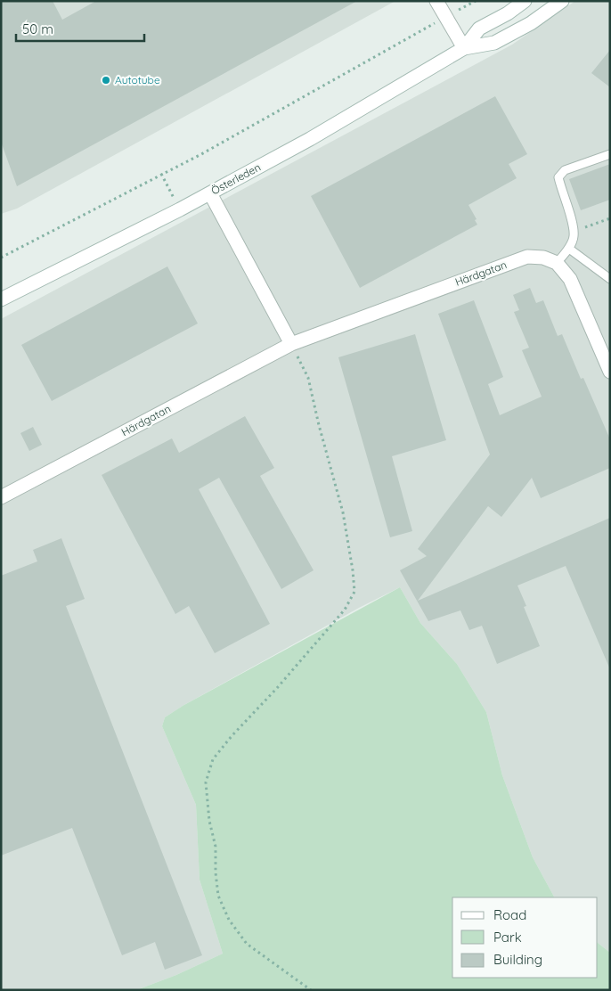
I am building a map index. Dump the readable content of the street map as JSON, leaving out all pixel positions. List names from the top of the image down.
{
  "streets": {
    "street": ["Österleden", "Härdgatan"]
  },
  "places": ["Autotube"],
  "legend": ["Road", "Park", "Building"],
  "scale_bar": "50 m"
}
